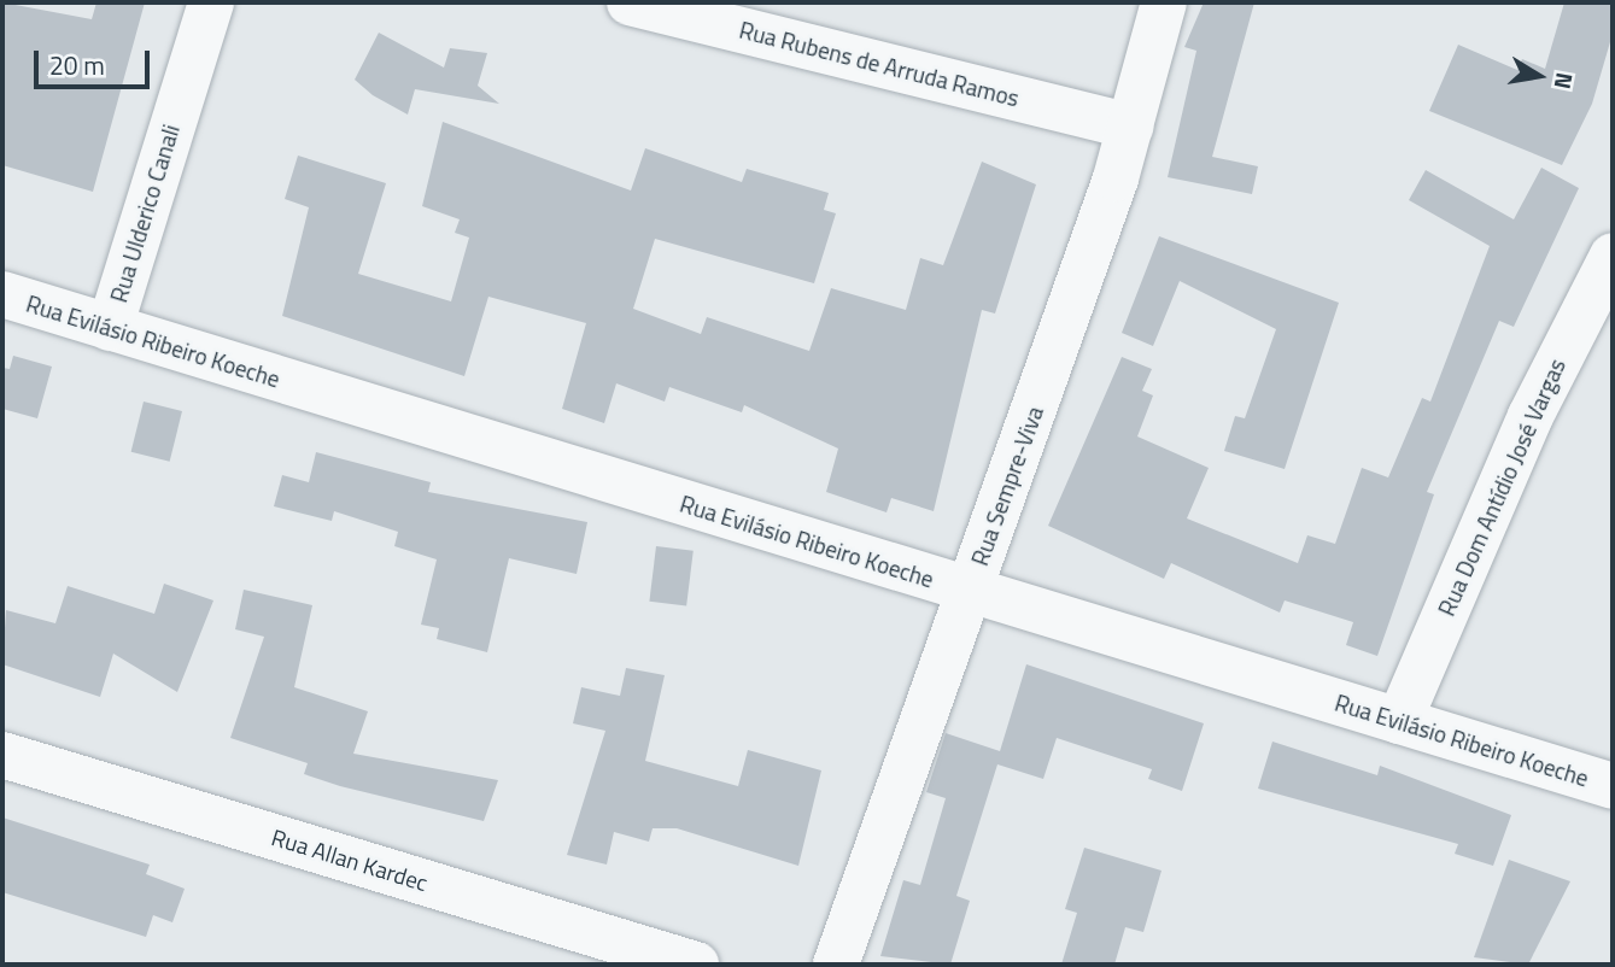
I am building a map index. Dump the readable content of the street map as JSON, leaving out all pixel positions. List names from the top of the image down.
{
  "streets": {
    "street": [
      "Rua Rubens de Arruda Ramos",
      "Rua Ulderico Canali",
      "Rua Evilásio Ribeiro Koeche",
      "Rua Sempre-Viva",
      "Rua Dom Antídio José Vargas",
      "Rua Allan Kardec"
    ]
  },
  "crossings": [
    ["Rua Rubens de Arruda Ramos", "Rua Sempre-Viva"],
    ["Rua Ulderico Canali", "Rua Evilásio Ribeiro Koeche"],
    ["Rua Evilásio Ribeiro Koeche", "Rua Sempre-Viva"],
    ["Rua Evilásio Ribeiro Koeche", "Rua Dom Antídio José Vargas"]
  ],
  "scale_bar": "20 m",
  "north": "right"
}
